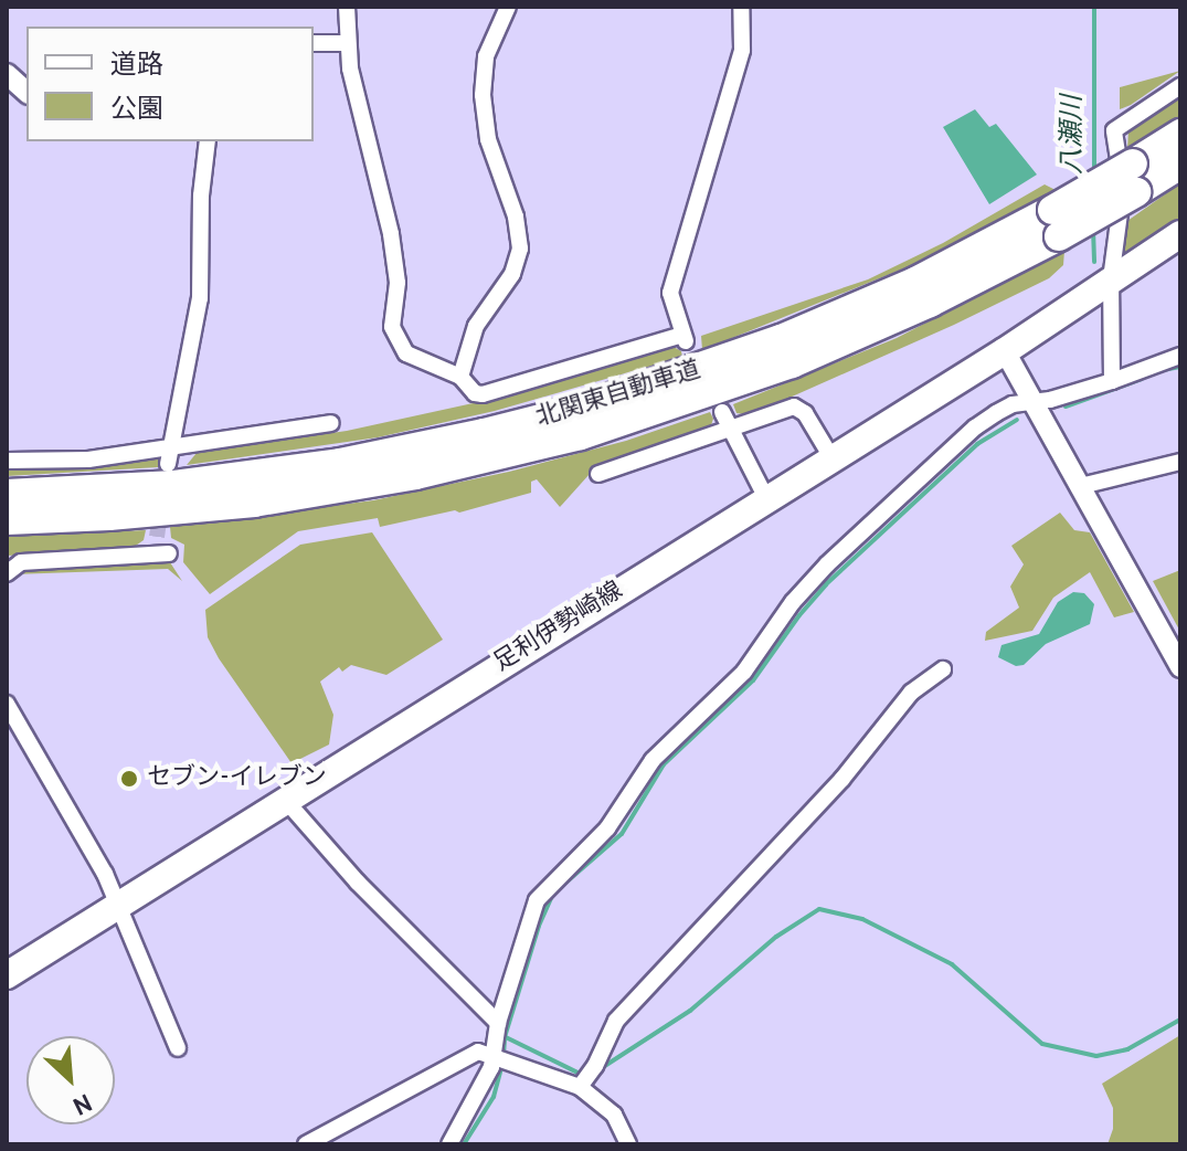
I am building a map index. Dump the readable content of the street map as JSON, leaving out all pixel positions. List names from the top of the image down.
{
  "streets": {
    "highway": ["北関東自動車道"],
    "main road": ["足利伊勢崎線"]
  },
  "water": ["八瀬川"],
  "places": ["セブン-イレブン"],
  "legend": ["道路", "公園"],
  "north": "bottom right"
}
